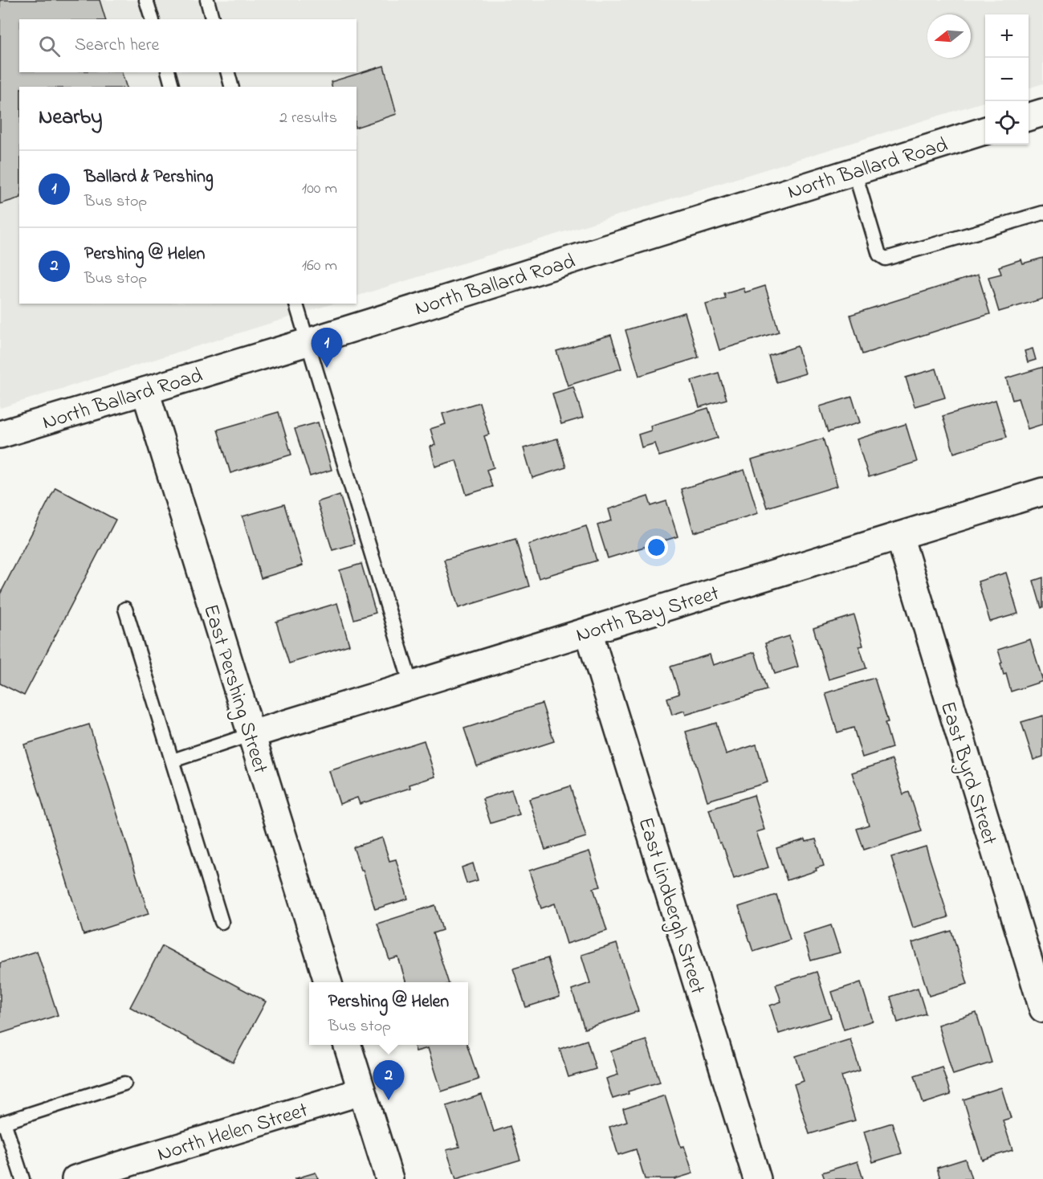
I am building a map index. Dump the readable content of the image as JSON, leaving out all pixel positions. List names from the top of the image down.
{
  "streets": {
    "street": [
      "North Ballard Road",
      "North Bay Street",
      "East Pershing Street",
      "East Byrd Street",
      "East Lindbergh Street",
      "North Helen Street"
    ]
  },
  "crossings": [
    ["North Ballard Road", "East Pershing Street"],
    ["North Bay Street", "East Pershing Street"],
    ["North Bay Street", "East Byrd Street"],
    ["North Bay Street", "East Lindbergh Street"]
  ],
  "north": "left",
  "page": {
    "map_buttons": ["+", "−"],
    "search": "Search here",
    "heading": ["Nearby", "2 results"],
    "list": [
      {
        "mark": "1",
        "name": "Ballard & Pershing",
        "note": "Bus stop",
        "value": "100 m"
      },
      {
        "mark": "2",
        "name": "Pershing @ Helen",
        "note": "Bus stop",
        "value": "160 m"
      }
    ],
    "pins": ["1", "2"],
    "popup": ["Pershing @ Helen", "Bus stop"]
  }
}
